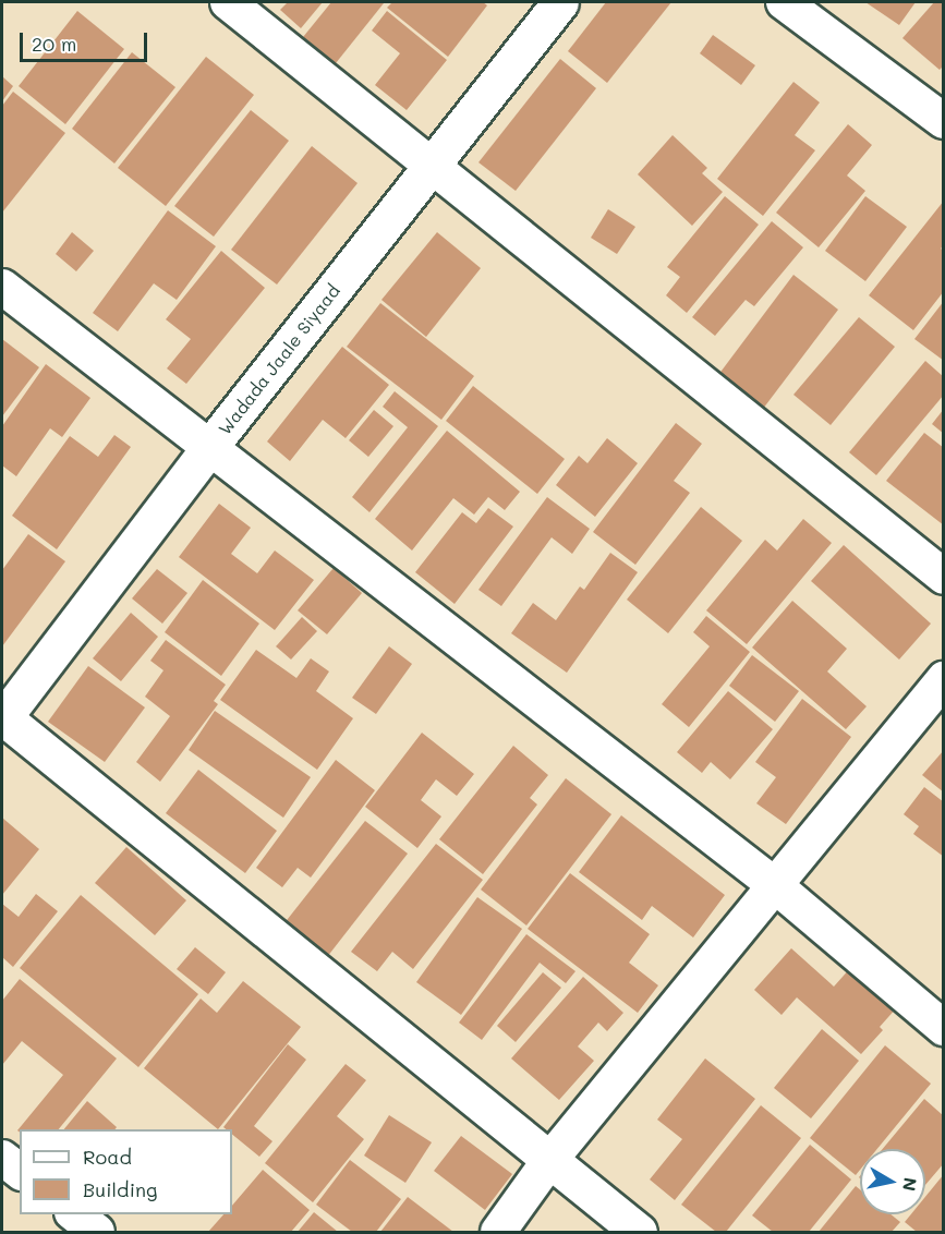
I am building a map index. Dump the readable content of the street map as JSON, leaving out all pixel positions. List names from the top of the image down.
{
  "streets": {
    "main road": ["Wadada Jaale Siyaad"]
  },
  "legend": ["Road", "Building"],
  "scale_bar": "20 m",
  "north": "right"
}
